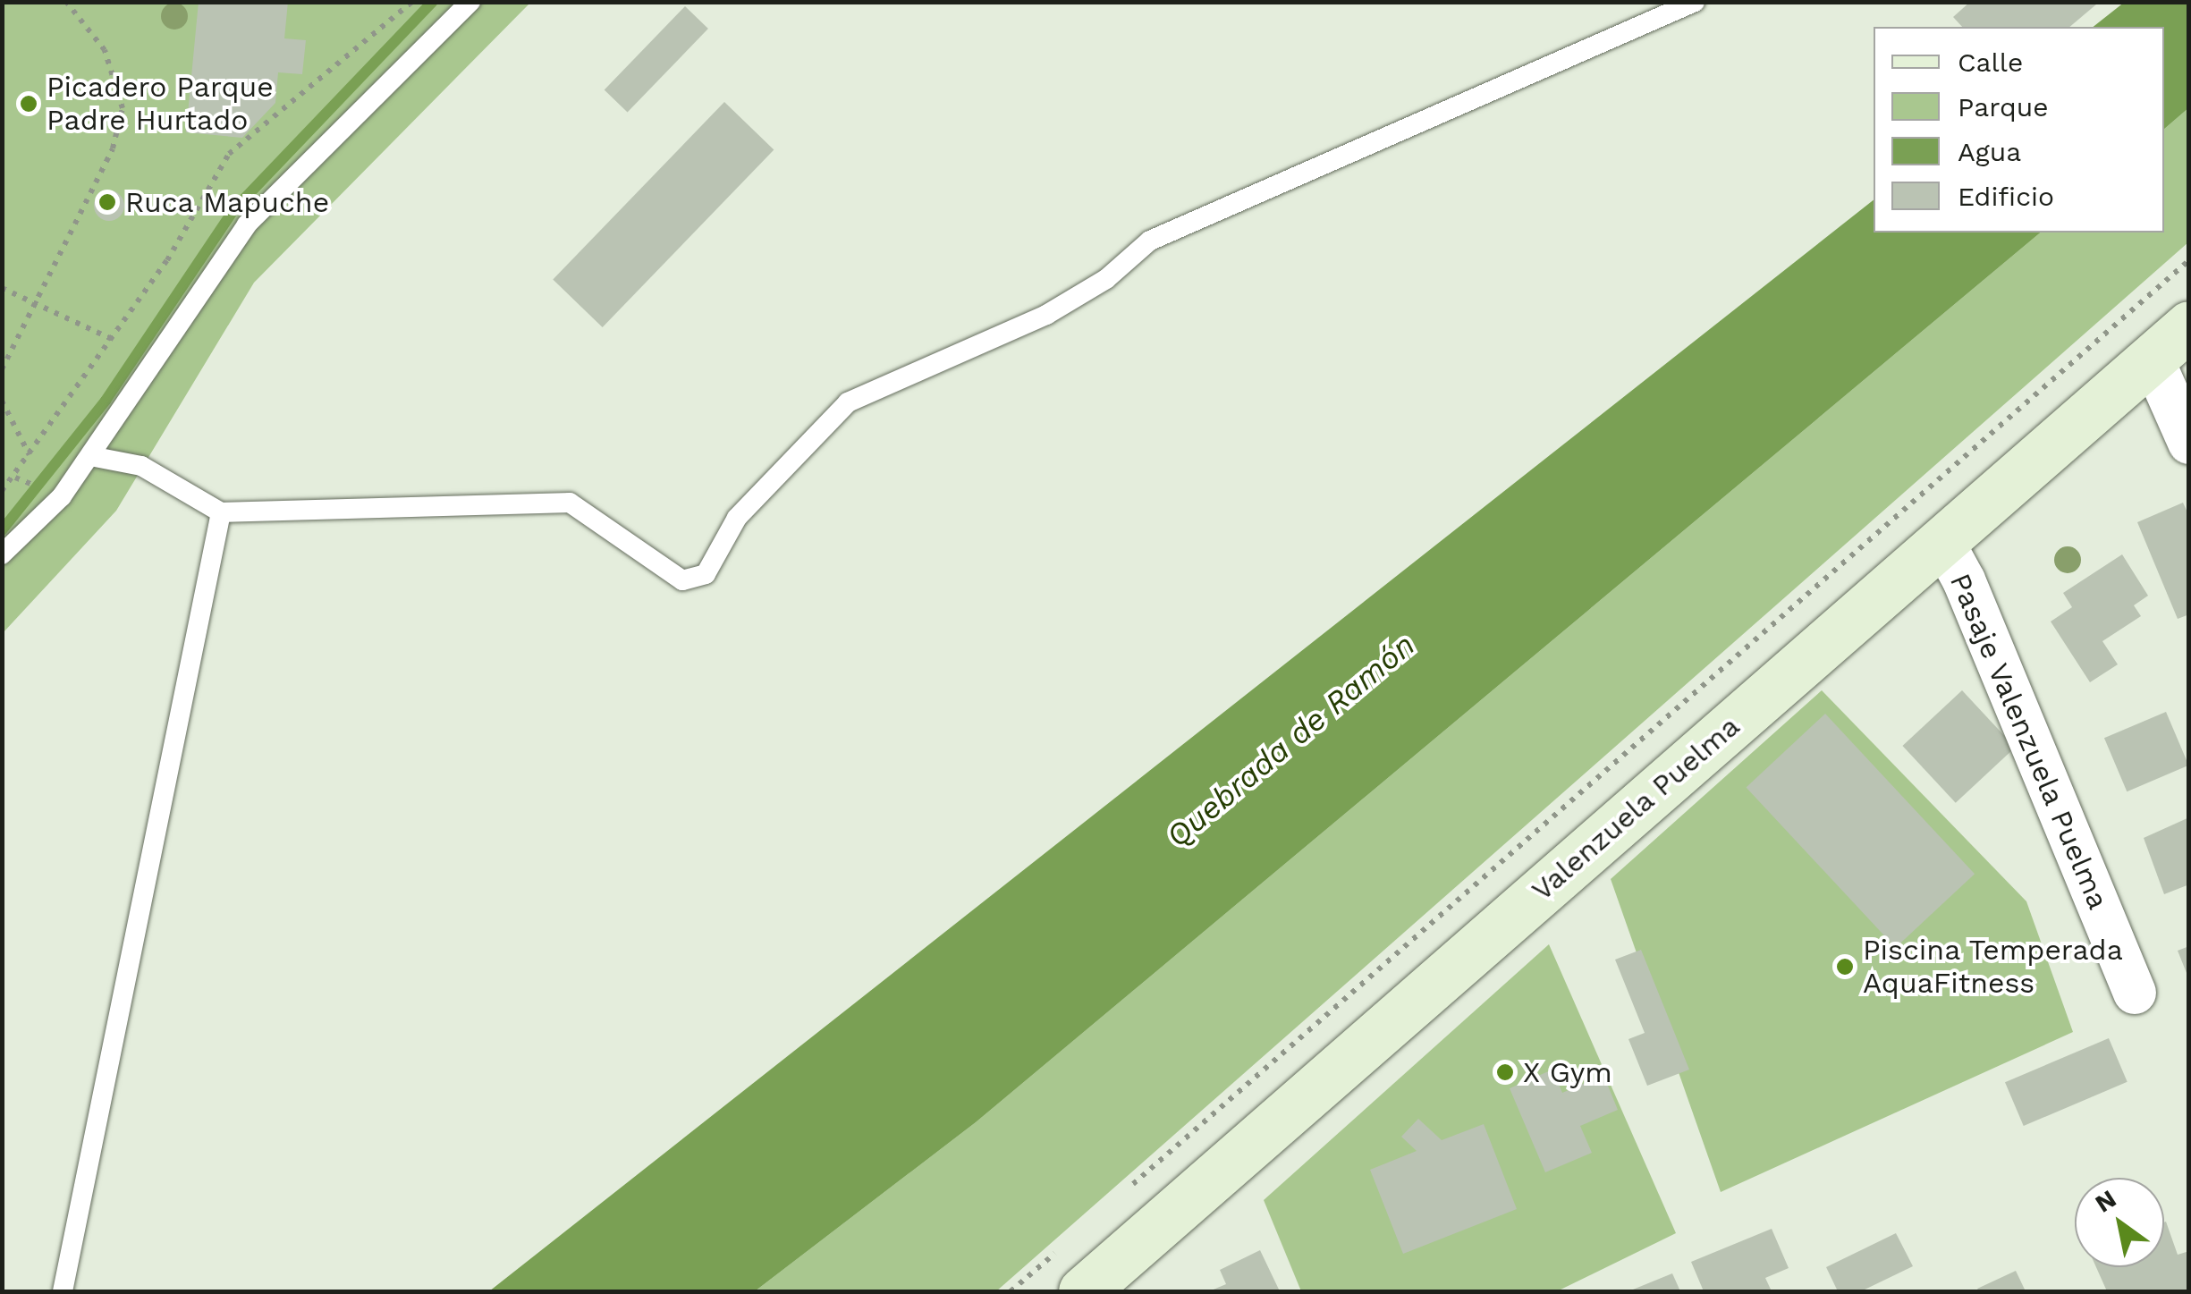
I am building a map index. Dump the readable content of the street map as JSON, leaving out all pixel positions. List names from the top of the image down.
{
  "streets": {
    "main road": ["Valenzuela Puelma"],
    "street": ["Pasaje Valenzuela Puelma"]
  },
  "crossings": [
    ["Pasaje Valenzuela Puelma", "Valenzuela Puelma"]
  ],
  "water": ["Quebrada de Ramón"],
  "places": [
    "Picadero Parque Padre Hurtado",
    "Ruca Mapuche",
    "Piscina Temperada AquaFitness",
    "X Gym"
  ],
  "legend": [
    "Calle",
    "Parque",
    "Agua",
    "Edificio"
  ],
  "north": "top left"
}
